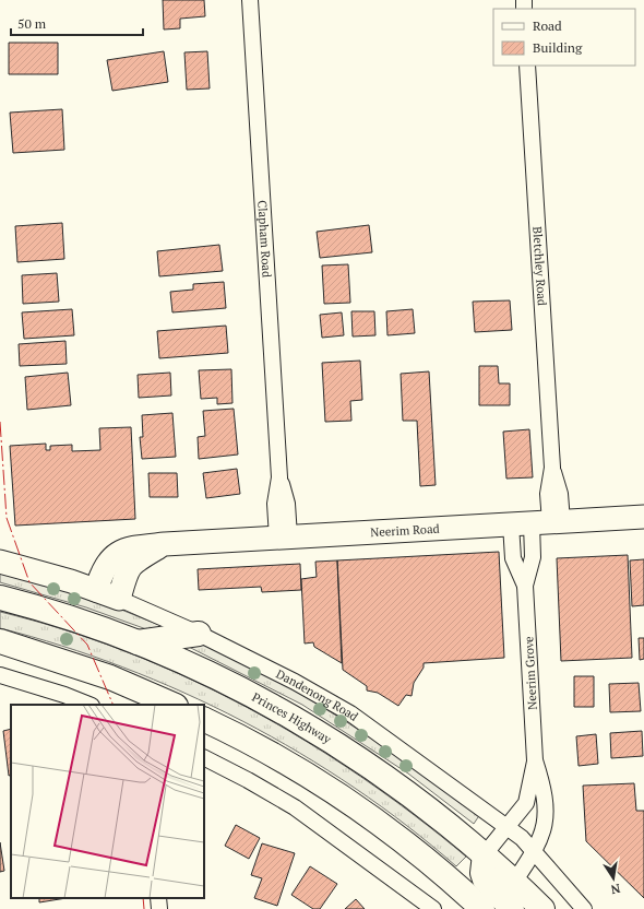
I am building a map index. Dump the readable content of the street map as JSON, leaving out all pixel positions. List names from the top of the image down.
{
  "streets": {
    "highway": ["Princes Highway"],
    "street": [
      "Clapham Road",
      "Bletchley Road",
      "Neerim Road",
      "Neerim Grove",
      "Dandenong Road"
    ]
  },
  "crossings": [
    ["Clapham Road", "Neerim Road"],
    ["Bletchley Road", "Neerim Road"],
    ["Bletchley Road", "Neerim Grove"],
    ["Neerim Road", "Neerim Grove"],
    ["Neerim Road", "Dandenong Road"],
    ["Neerim Grove", "Dandenong Road"],
    ["Neerim Grove", "Princes Highway"]
  ],
  "legend": ["Road", "Building"],
  "scale_bar": "50 m",
  "north": "bottom"
}
